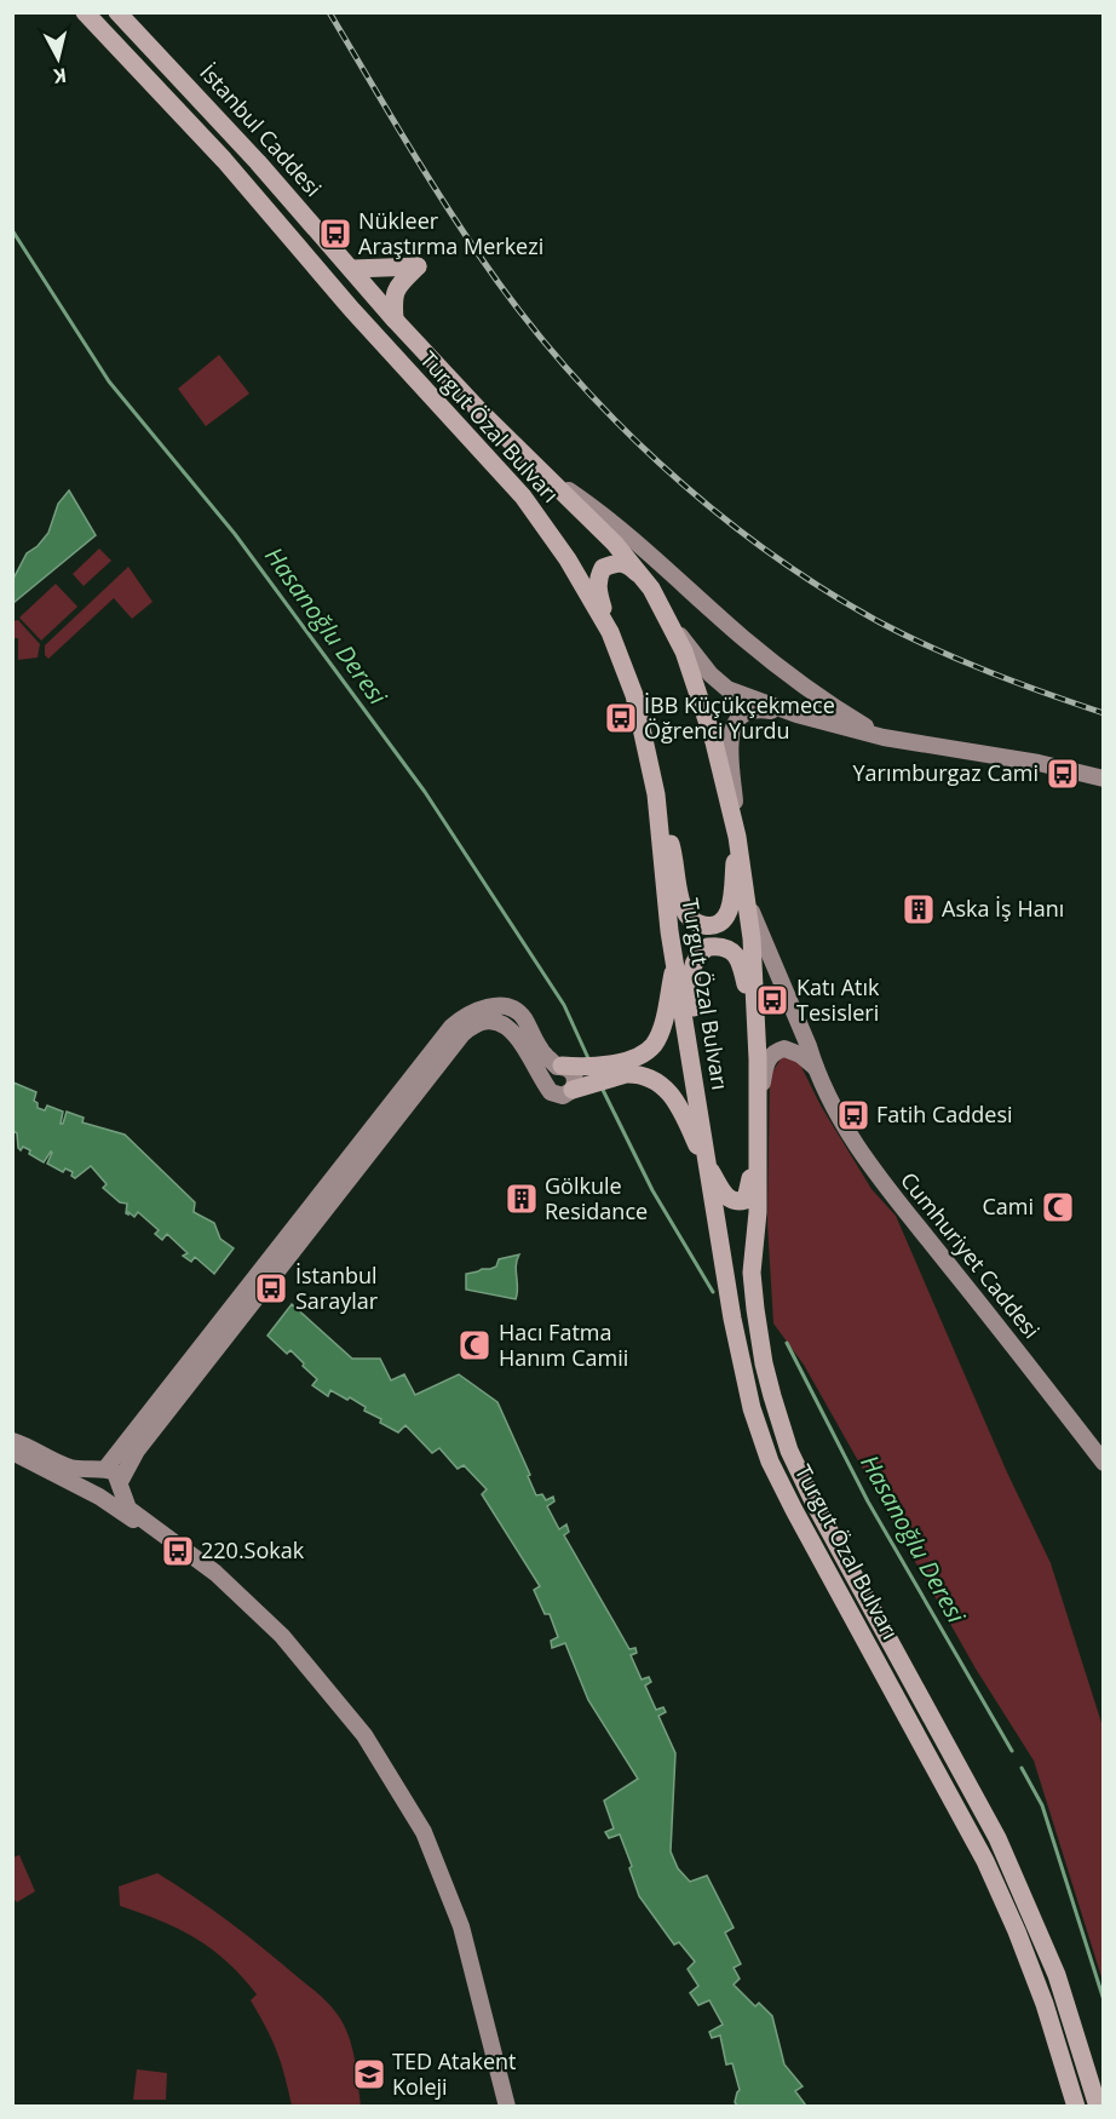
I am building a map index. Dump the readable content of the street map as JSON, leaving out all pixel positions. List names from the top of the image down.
{
  "streets": {
    "main road": ["İstanbul Caddesi", "Turgut Özal Bulvarı"],
    "street": ["Cumhuriyet Caddesi"]
  },
  "crossings": [
    ["İstanbul Caddesi", "Turgut Özal Bulvarı"],
    ["Turgut Özal Bulvarı", "Cumhuriyet Caddesi"]
  ],
  "water": ["Hasanoğlu Deresi"],
  "places": {
    "bus stop": [
      "Nükleer Araştırma Merkezi",
      "İBB Küçükçekmece Öğrenci Yurdu",
      "Yarımburgaz Cami",
      "Katı Atık Tesisleri",
      "Fatih Caddesi",
      "İstanbul Saraylar",
      "220.Sokak"
    ],
    "building": ["Aska İş Hanı", "Gölkule Residance"],
    "mosque": ["Cami", "Hacı Fatma Hanım Camii"],
    "school or university": ["TED Atakent Koleji"]
  },
  "north": "bottom"
}
